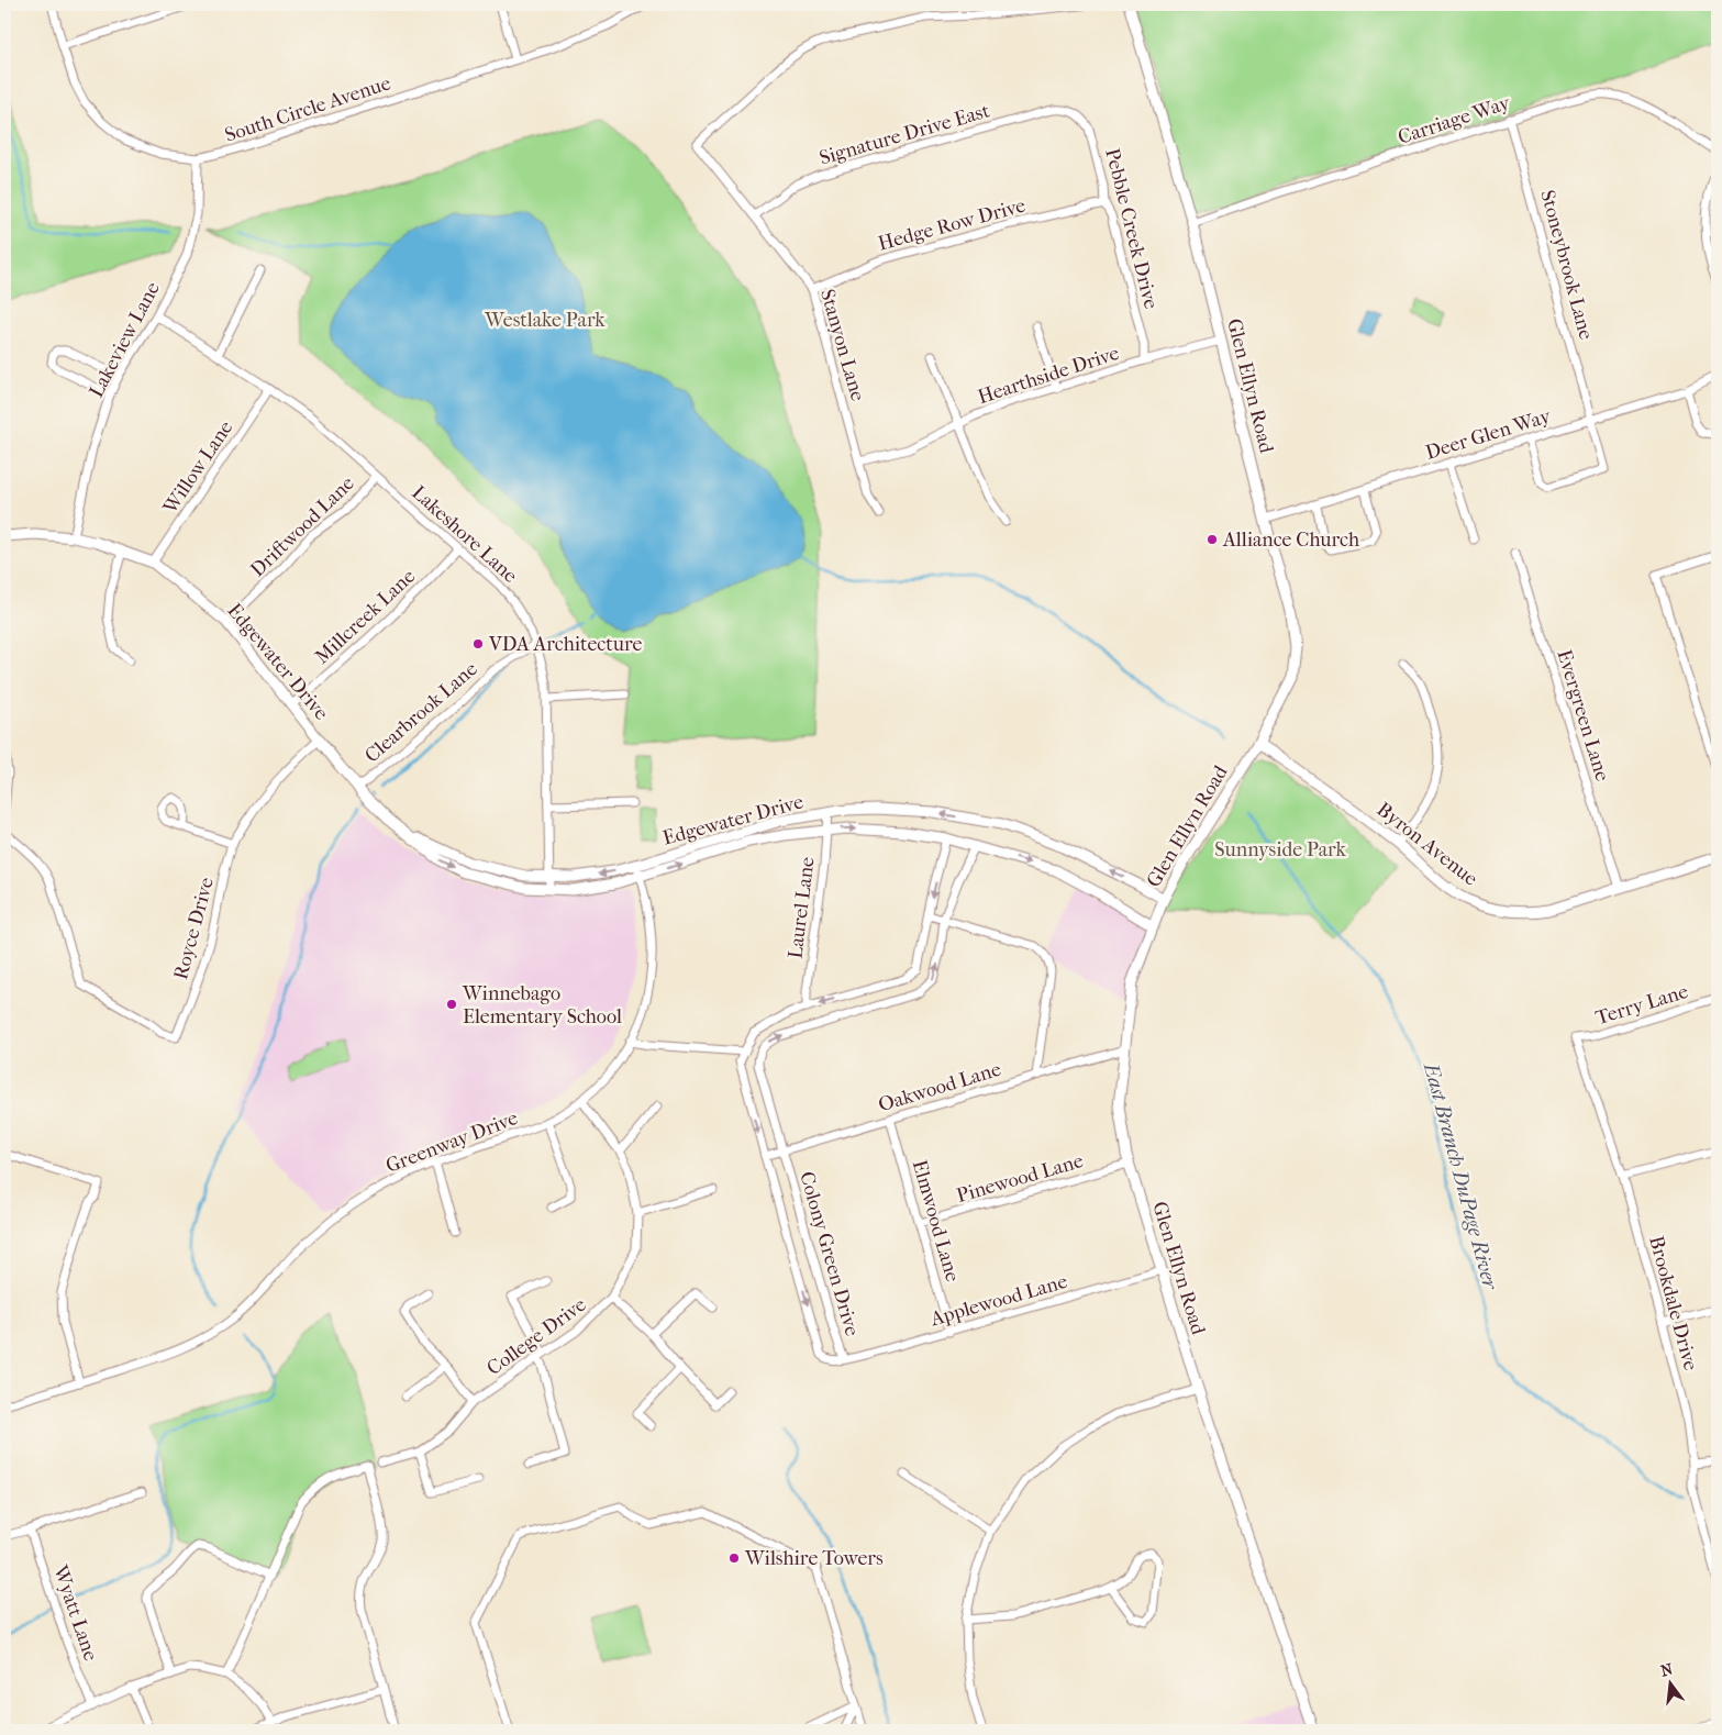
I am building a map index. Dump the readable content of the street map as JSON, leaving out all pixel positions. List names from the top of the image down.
{
  "streets": {
    "street": [
      "South Circle Avenue",
      "Carriage Way",
      "Signature Drive East",
      "Hedge Row Drive",
      "Pebble Creek Drive",
      "Stoneybrook Lane",
      "Lakeview Lane",
      "Stanyon Lane",
      "Hearthside Drive",
      "Glen Ellyn Road",
      "Deer Glen Way",
      "Willow Lane",
      "Driftwood Lane",
      "Lakeshore Lane",
      "Millcreek Lane",
      "Edgewater Drive",
      "Clearbrook Lane",
      "Evergreen Lane",
      "Byron Avenue",
      "Laurel Lane",
      "Royce Drive",
      "Terry Lane",
      "Oakwood Lane",
      "Greenway Drive",
      "Pinewood Lane",
      "Elmwood Lane",
      "Colony Green Drive",
      "Applewood Lane",
      "Brookdale Drive",
      "College Drive",
      "Wyatt Lane"
    ]
  },
  "crossings": [
    ["South Circle Avenue", "Lakeview Lane"],
    ["Carriage Way", "Stoneybrook Lane"],
    ["Carriage Way", "Glen Ellyn Road"],
    ["Signature Drive East", "Pebble Creek Drive"],
    ["Signature Drive East", "Stanyon Lane"],
    ["Hedge Row Drive", "Pebble Creek Drive"],
    ["Hedge Row Drive", "Stanyon Lane"],
    ["Pebble Creek Drive", "Hearthside Drive"],
    ["Stoneybrook Lane", "Deer Glen Way"],
    ["Lakeview Lane", "Lakeshore Lane"],
    ["Lakeview Lane", "Edgewater Drive"],
    ["Stanyon Lane", "Hearthside Drive"],
    ["Hearthside Drive", "Glen Ellyn Road"],
    ["Glen Ellyn Road", "Deer Glen Way"],
    ["Glen Ellyn Road", "Edgewater Drive"],
    ["Glen Ellyn Road", "Byron Avenue"],
    ["Glen Ellyn Road", "Oakwood Lane"],
    ["Glen Ellyn Road", "Pinewood Lane"],
    ["Glen Ellyn Road", "Applewood Lane"],
    ["Willow Lane", "Lakeshore Lane"],
    ["Willow Lane", "Edgewater Drive"],
    ["Driftwood Lane", "Lakeshore Lane"],
    ["Driftwood Lane", "Edgewater Drive"],
    ["Lakeshore Lane", "Millcreek Lane"],
    ["Lakeshore Lane", "Edgewater Drive"],
    ["Lakeshore Lane", "Clearbrook Lane"],
    ["Millcreek Lane", "Edgewater Drive"],
    ["Edgewater Drive", "Clearbrook Lane"],
    ["Edgewater Drive", "Laurel Lane"],
    ["Edgewater Drive", "Royce Drive"],
    ["Edgewater Drive", "Greenway Drive"],
    ["Edgewater Drive", "Colony Green Drive"],
    ["Evergreen Lane", "Byron Avenue"],
    ["Terry Lane", "Brookdale Drive"],
    ["Oakwood Lane", "Elmwood Lane"],
    ["Oakwood Lane", "Colony Green Drive"],
    ["Greenway Drive", "College Drive"],
    ["Pinewood Lane", "Elmwood Lane"],
    ["Elmwood Lane", "Applewood Lane"],
    ["Colony Green Drive", "Applewood Lane"]
  ],
  "water": ["East Branch DuPage River"],
  "parks": ["Westlake Park", "Sunnyside Park"],
  "places": [
    "Alliance Church",
    "VDA Architecture",
    "Winnebago Elementary School",
    "Wilshire Towers"
  ],
  "north": "top"
}
